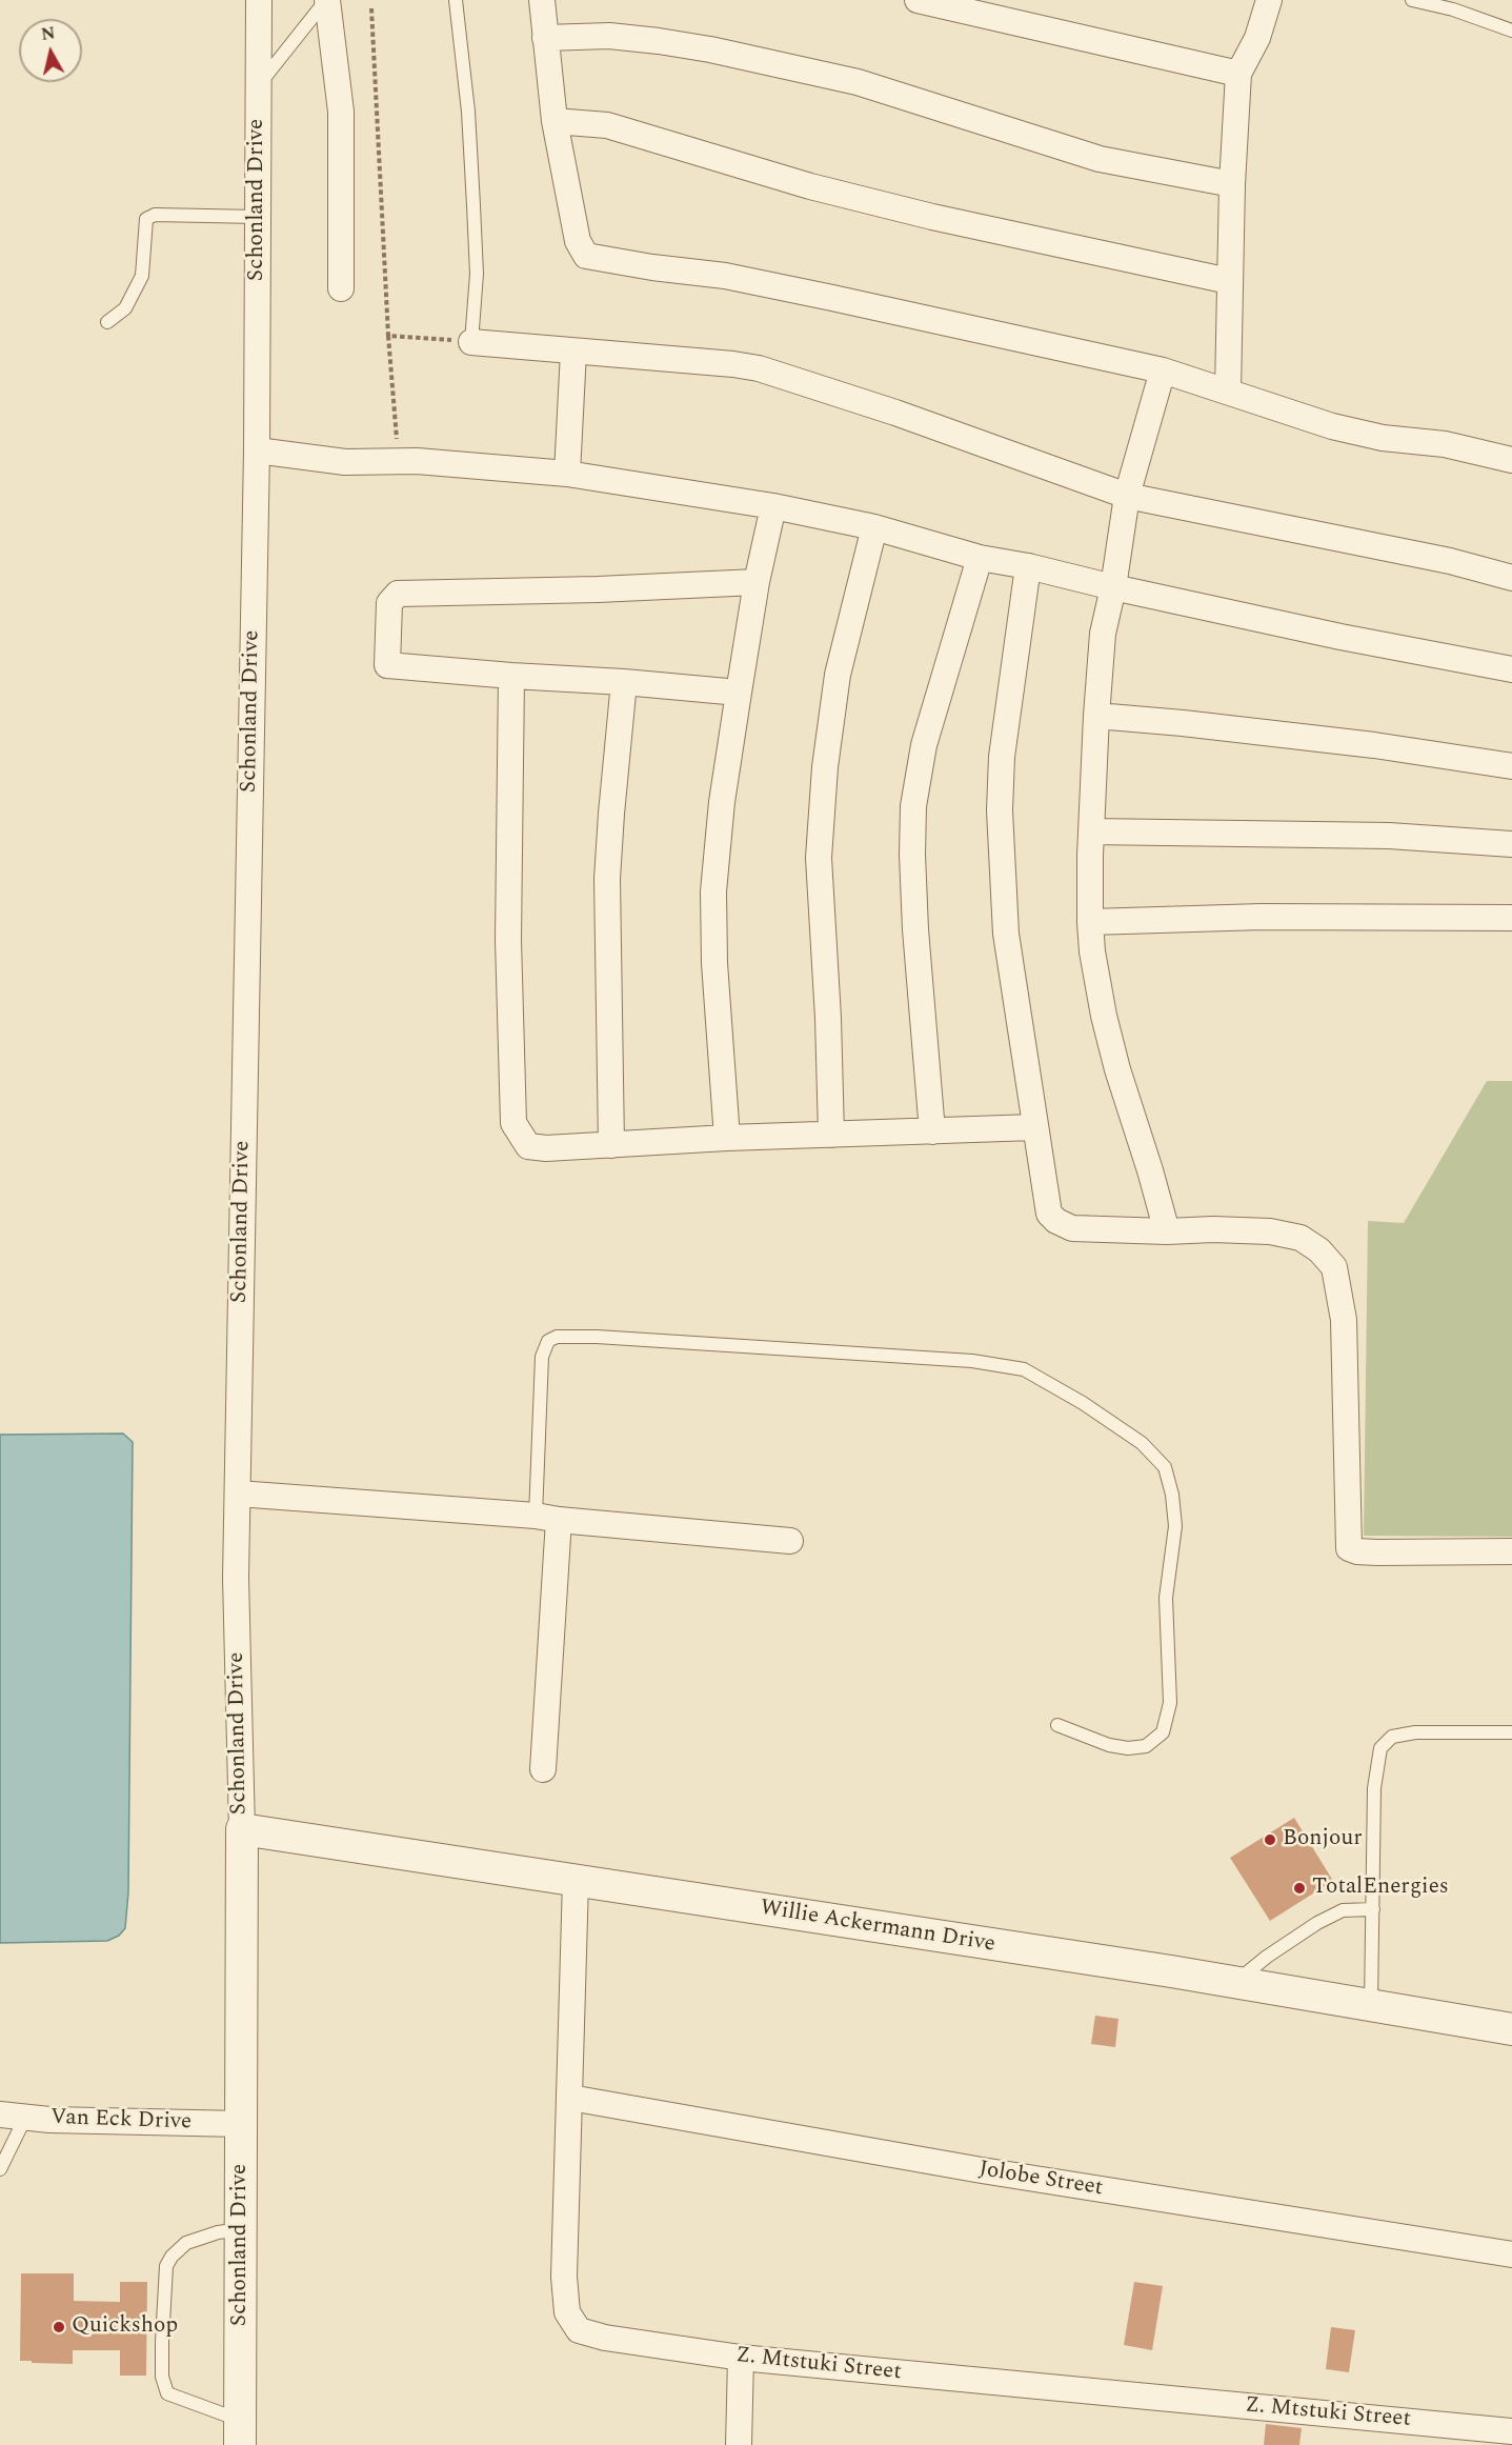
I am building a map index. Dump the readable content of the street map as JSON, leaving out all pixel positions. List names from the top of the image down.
{
  "streets": {
    "street": [
      "Schonland Drive",
      "Willie Ackermann Drive",
      "Van Eck Drive",
      "Jolobe Street",
      "Z. Mtstuki Street"
    ]
  },
  "crossings": [
    ["Schonland Drive", "Willie Ackermann Drive"],
    ["Schonland Drive", "Van Eck Drive"],
    ["Willie Ackermann Drive", "Z. Mtstuki Street"],
    ["Jolobe Street", "Z. Mtstuki Street"]
  ],
  "places": ["Bonjour", "TotalEnergies", "Quickshop"],
  "north": "top"
}
